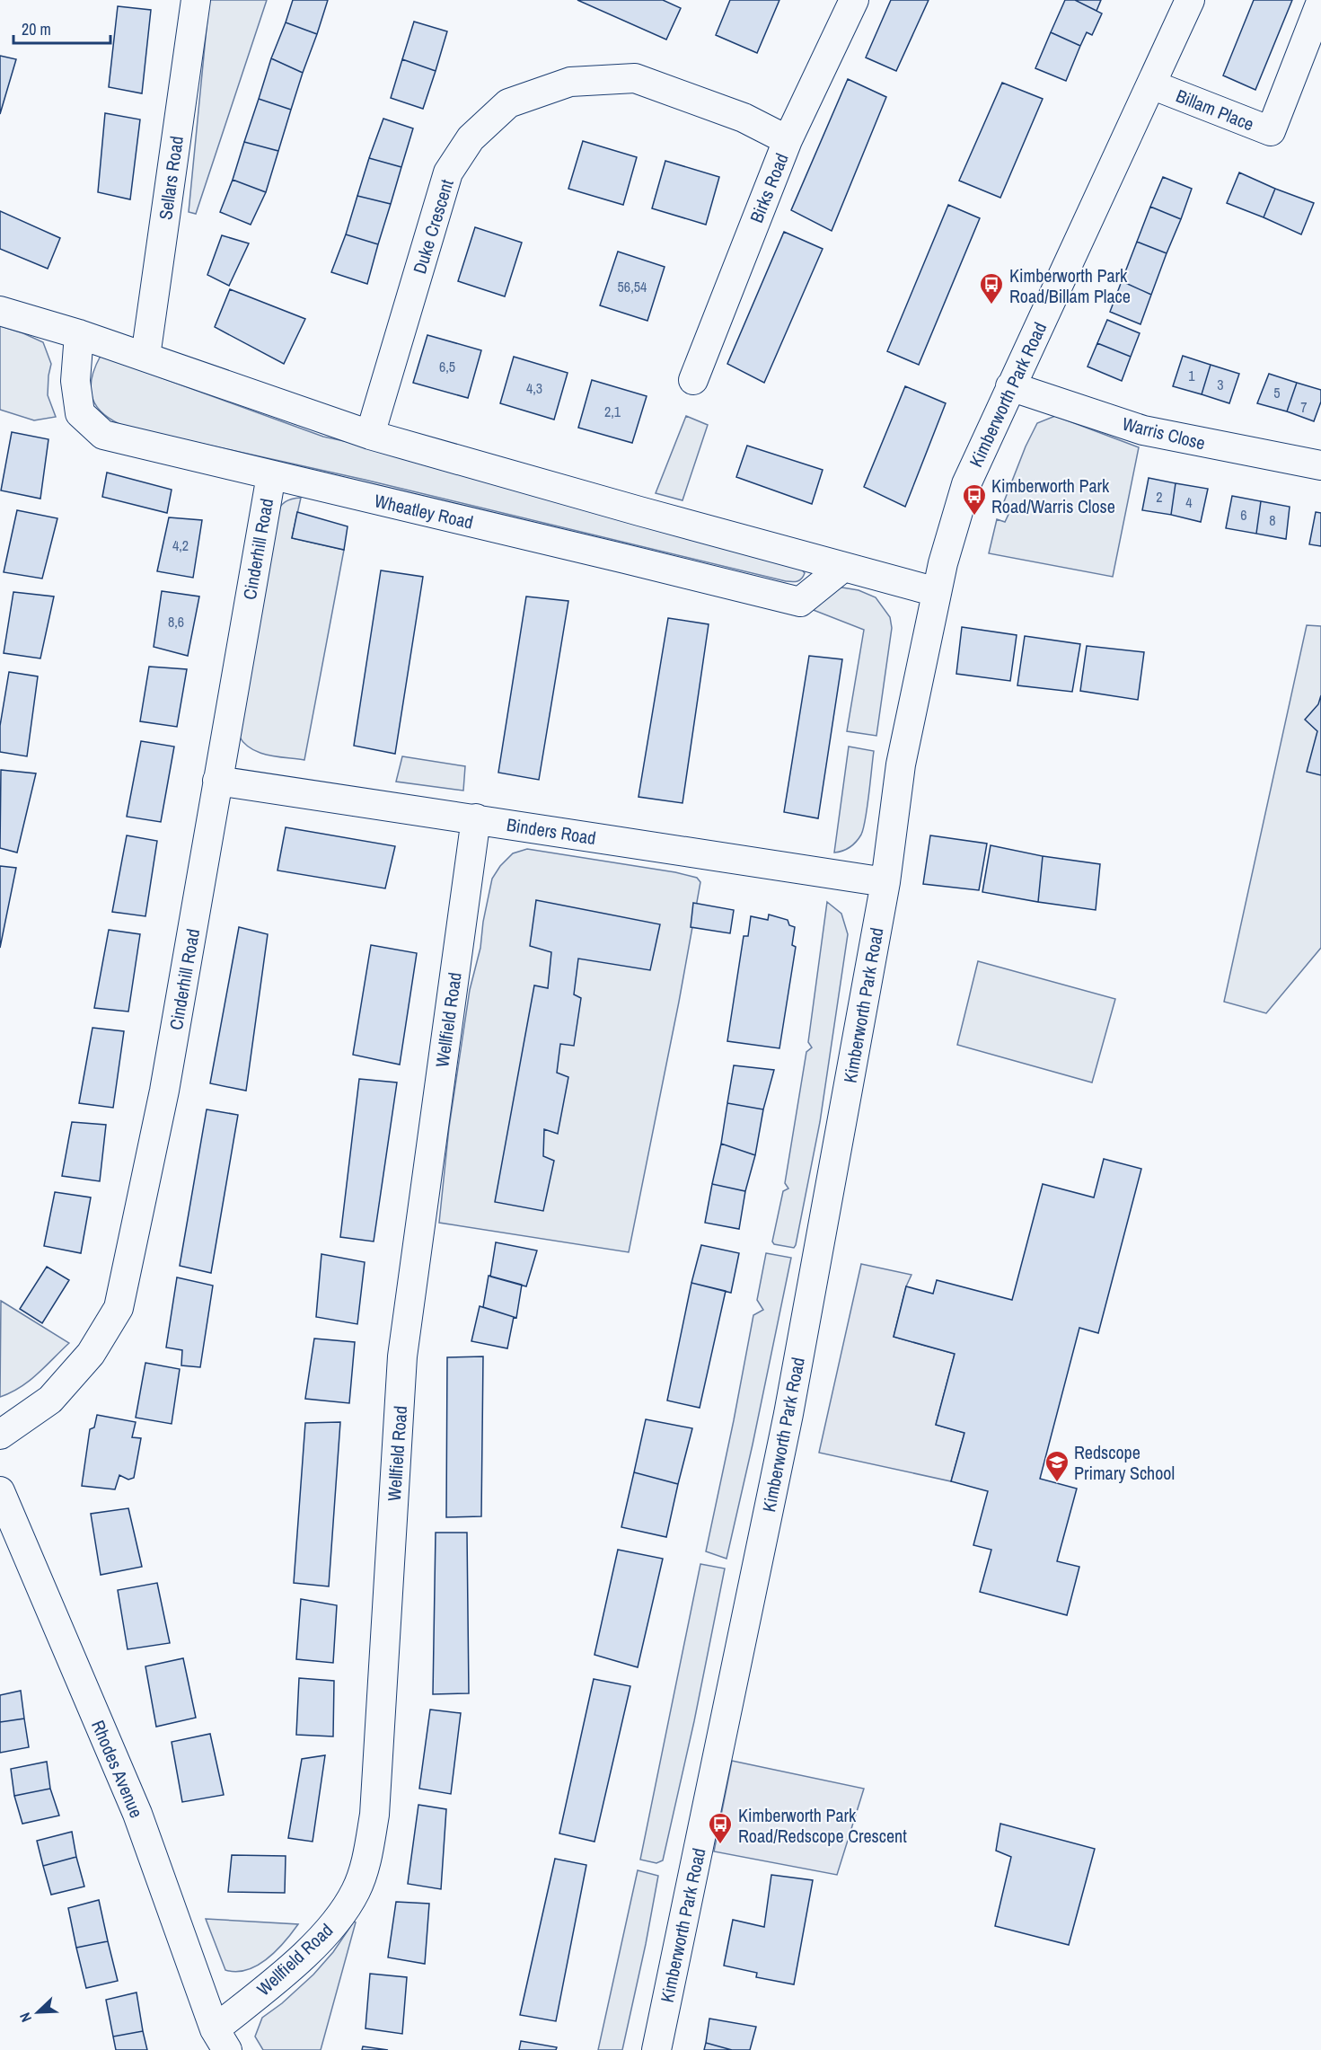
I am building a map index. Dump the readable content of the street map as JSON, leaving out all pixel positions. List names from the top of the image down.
{
  "streets": {
    "street": [
      "Billam Place",
      "Sellars Road",
      "Birks Road",
      "Duke Crescent",
      "Kimberworth Park Road",
      "Warris Close",
      "Wheatley Road",
      "Cinderhill Road",
      "Binders Road",
      "Wellfield Road",
      "Rhodes Avenue"
    ]
  },
  "crossings": [
    ["Billam Place", "Kimberworth Park Road"],
    ["Birks Road", "Duke Crescent"],
    ["Kimberworth Park Road", "Warris Close"],
    ["Kimberworth Park Road", "Binders Road"],
    ["Wheatley Road", "Cinderhill Road"],
    ["Cinderhill Road", "Binders Road"],
    ["Binders Road", "Wellfield Road"],
    ["Wellfield Road", "Rhodes Avenue"]
  ],
  "places": {
    "bus stop": ["Kimberworth Park Road/Billam Place", "Kimberworth Park Road/Warris Close", "Kimberworth Park Road/Redscope Crescent"],
    "school or university": ["Redscope Primary School"]
  },
  "house_numbers": [
    "56,54",
    "6,5",
    "1",
    "3",
    "4,3",
    "5",
    "7",
    "2,1",
    "2",
    "4",
    "6",
    "8",
    "4,2",
    "8,6"
  ],
  "scale_bar": "20 m",
  "north": "bottom left"
}
